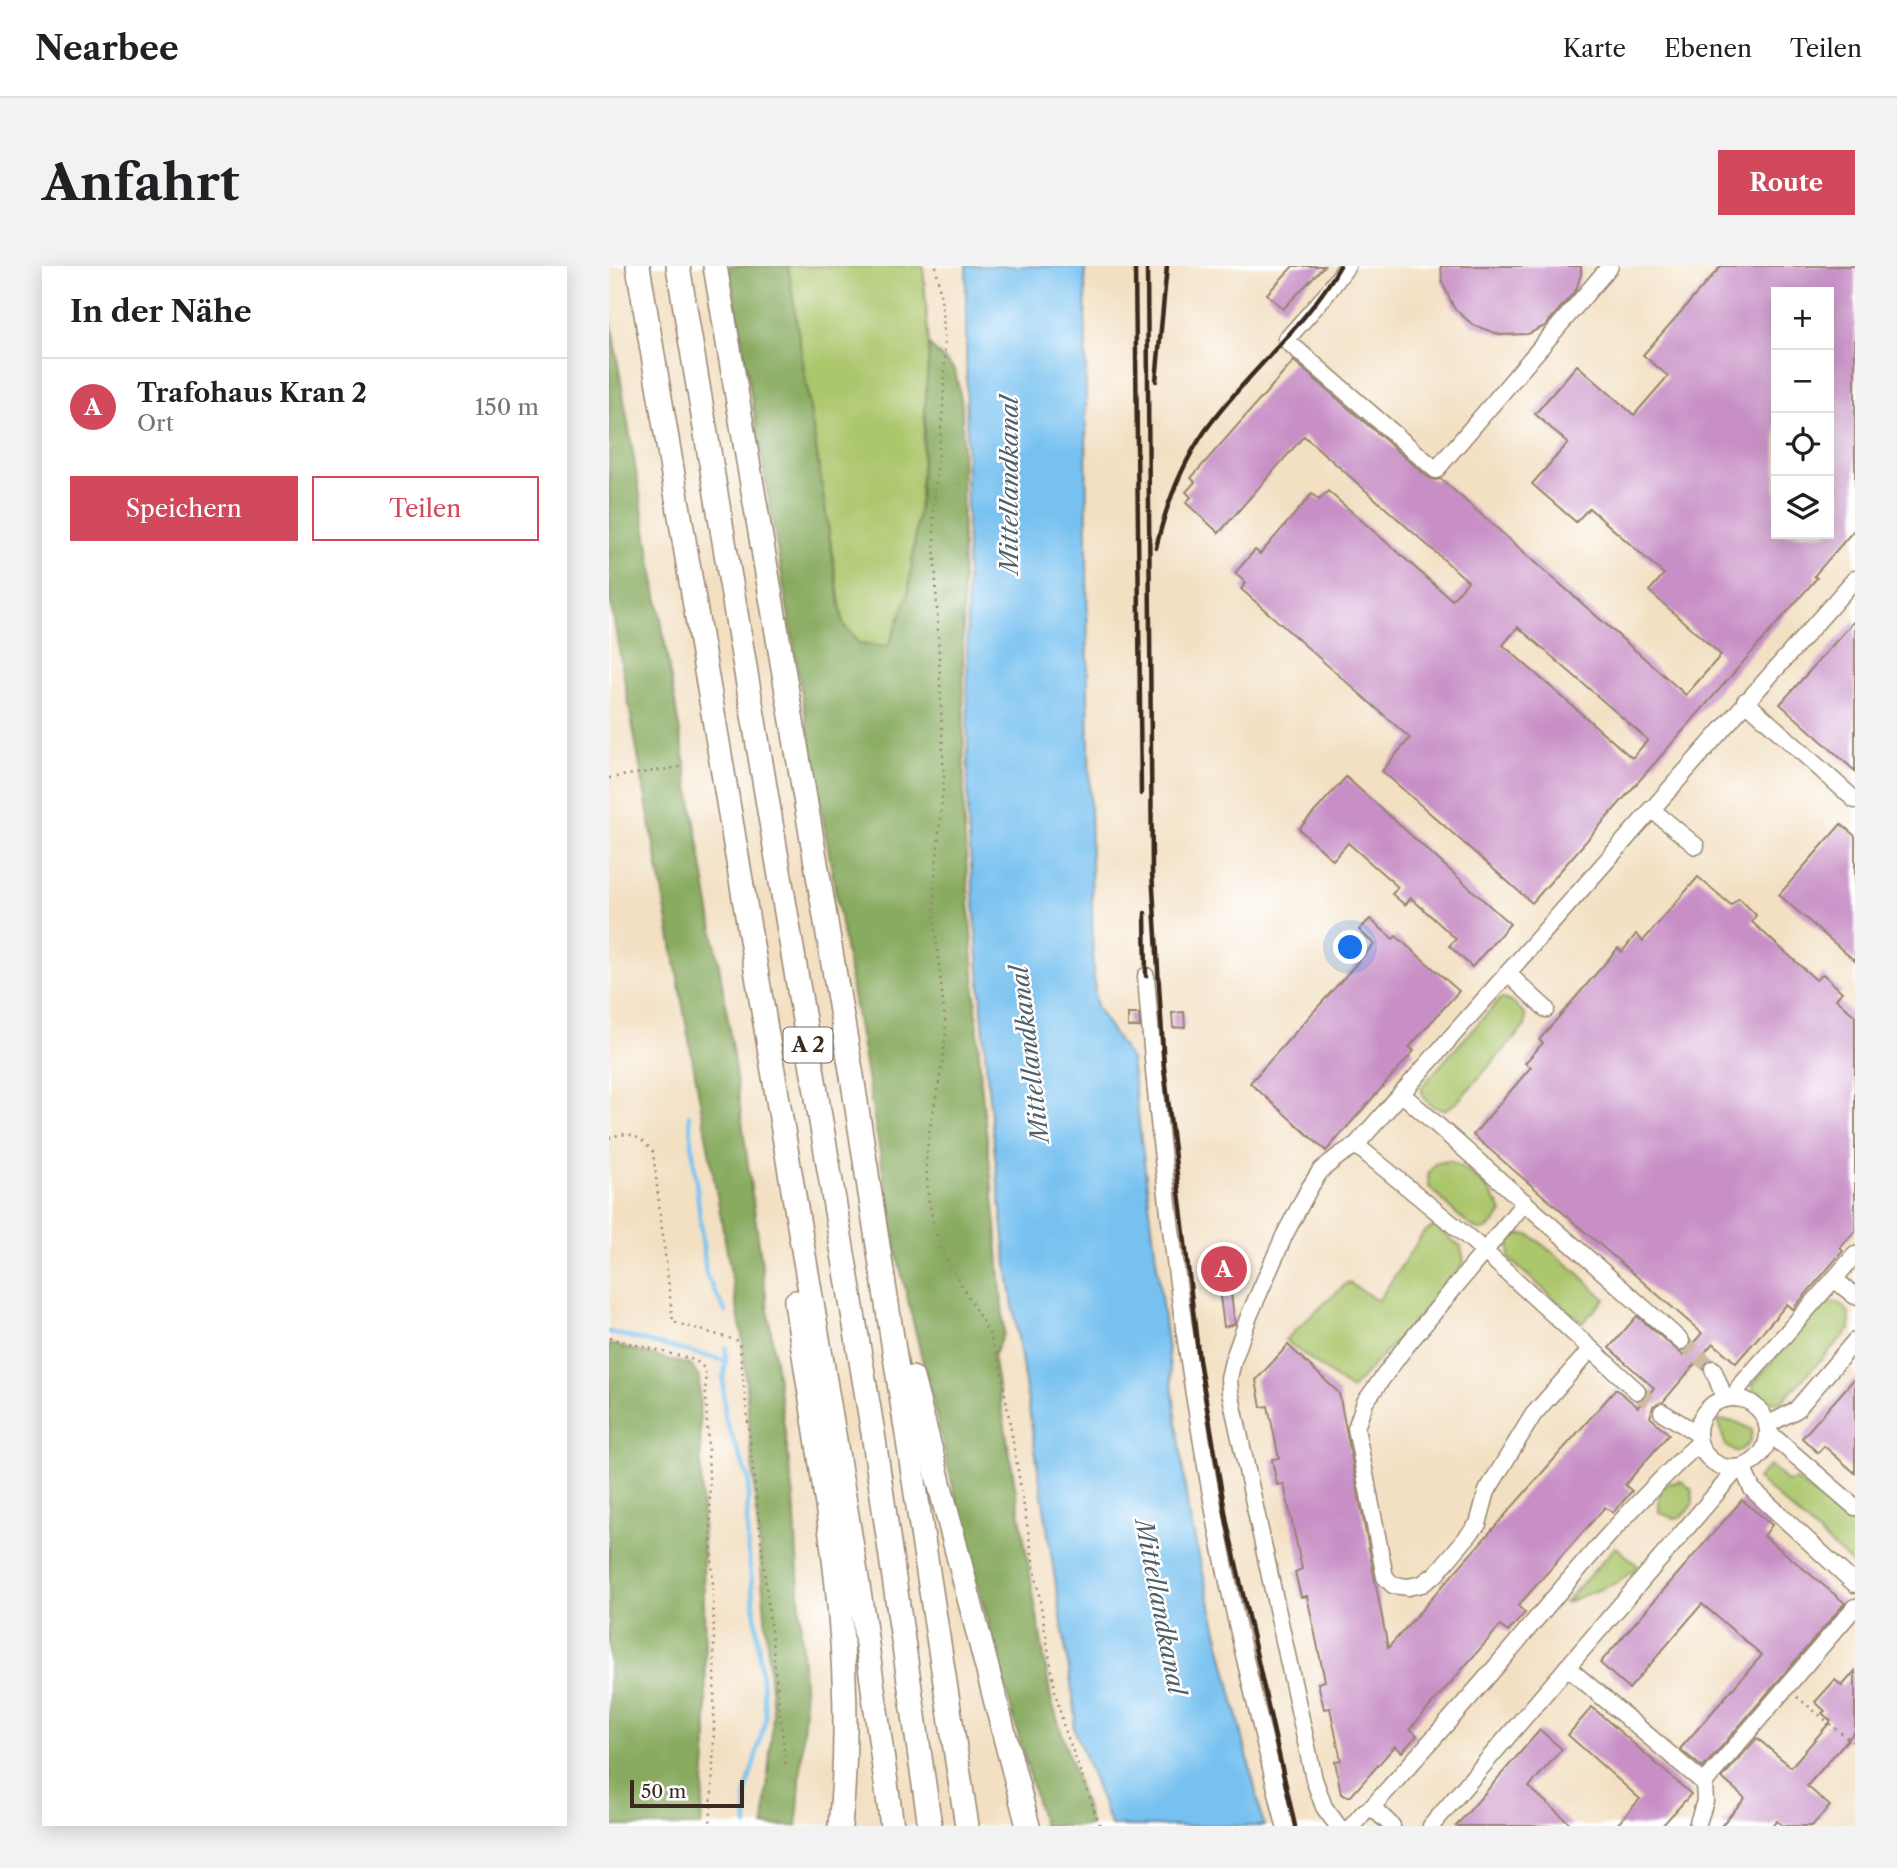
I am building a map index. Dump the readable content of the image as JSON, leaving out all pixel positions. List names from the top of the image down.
{
  "streets": {
    "highway": ["A 2"]
  },
  "water": ["Mittellandkanal"],
  "scale_bar": "50 m",
  "page": {
    "header": "Nearbee",
    "nav": ["Karte", "Ebenen", "Teilen"],
    "buttons": [
      "Route",
      ["Speichern", "Teilen"]
    ],
    "title": "Anfahrt",
    "heading": "In der Nähe",
    "map_buttons": ["+", "−"],
    "list": [
      {
        "mark": "A",
        "name": "Trafohaus Kran 2",
        "note": "Ort",
        "value": "150 m"
      }
    ],
    "pins": "A",
    "scale": "50 m"
  }
}
